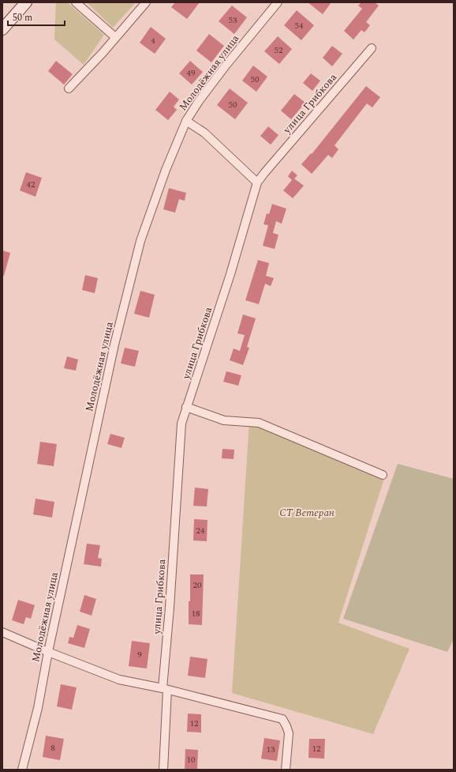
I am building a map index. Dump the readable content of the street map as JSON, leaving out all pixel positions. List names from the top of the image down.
{
  "streets": {
    "street": ["Молодёжная улица", "улица Грибкова"]
  },
  "parks": ["СТ Ветеран"],
  "house_numbers": [
    "53",
    "54",
    "4",
    "52",
    "49",
    "50",
    "50",
    "42",
    "24",
    "20",
    "18",
    "9",
    "12",
    "8",
    "12",
    "13",
    "10"
  ],
  "scale_bar": "50 m"
}
